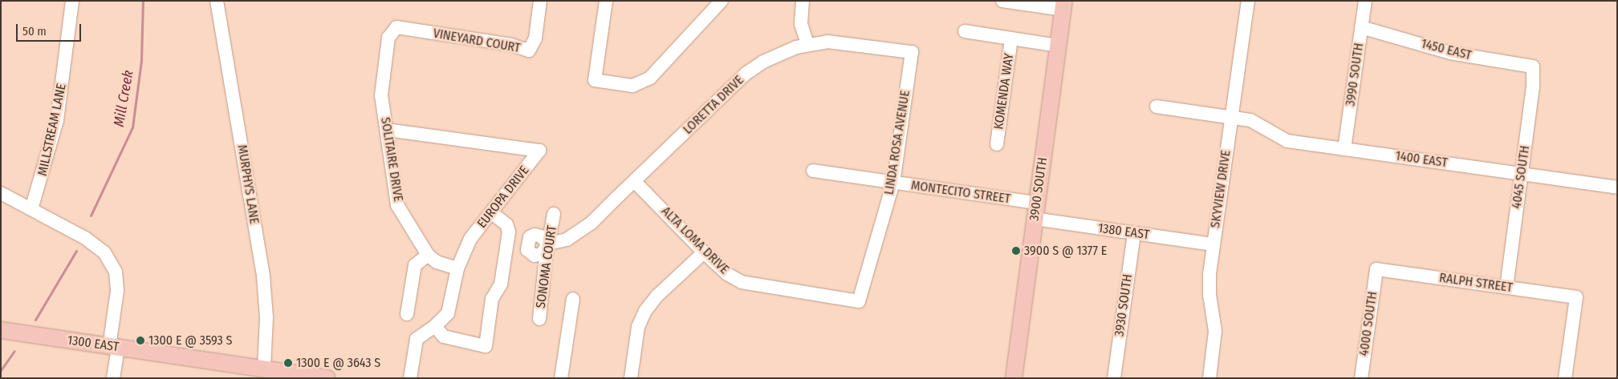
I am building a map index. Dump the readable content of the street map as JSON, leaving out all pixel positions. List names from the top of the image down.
{
  "streets": {
    "main road": ["3900 SOUTH", "1300 EAST"],
    "street": [
      "VINEYARD COURT",
      "1450 EAST",
      "3990 SOUTH",
      "KOMENDA WAY",
      "LORETTA DRIVE",
      "MILLSTREAM LANE",
      "LINDA ROSA AVENUE",
      "SOLITAIRE DRIVE",
      "1400 EAST",
      "4045 SOUTH",
      "MURPHYS LANE",
      "SKYVIEW DRIVE",
      "MONTECITO STREET",
      "EUROPA DRIVE",
      "1380 EAST",
      "ALTA LOMA DRIVE",
      "SONOMA COURT",
      "RALPH STREET",
      "3930 SOUTH",
      "4000 SOUTH"
    ]
  },
  "crossings": [
    ["VINEYARD COURT", "SOLITAIRE DRIVE"],
    ["1450 EAST", "3990 SOUTH"],
    ["1450 EAST", "4045 SOUTH"],
    ["3990 SOUTH", "1400 EAST"],
    ["LORETTA DRIVE", "LINDA ROSA AVENUE"],
    ["LORETTA DRIVE", "ALTA LOMA DRIVE"],
    ["LORETTA DRIVE", "SONOMA COURT"],
    ["LINDA ROSA AVENUE", "MONTECITO STREET"],
    ["LINDA ROSA AVENUE", "ALTA LOMA DRIVE"],
    ["SOLITAIRE DRIVE", "EUROPA DRIVE"],
    ["1400 EAST", "4045 SOUTH"],
    ["1400 EAST", "SKYVIEW DRIVE"],
    ["4045 SOUTH", "RALPH STREET"],
    ["MURPHYS LANE", "1300 EAST"],
    ["3900 SOUTH", "MONTECITO STREET"],
    ["3900 SOUTH", "1380 EAST"],
    ["SKYVIEW DRIVE", "1380 EAST"],
    ["1380 EAST", "3930 SOUTH"],
    ["RALPH STREET", "4000 SOUTH"]
  ],
  "water": ["Mill Creek"],
  "places": ["3900 S @ 1377 E", "1300 E @ 3593 S", "1300 E @ 3643 S"],
  "scale_bar": "50 m"
}
